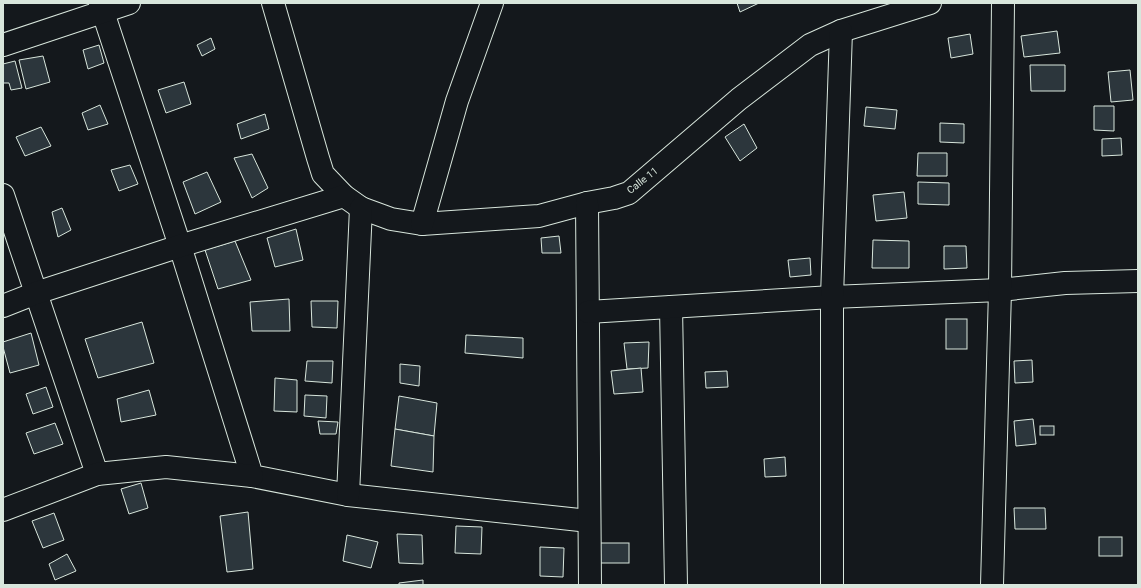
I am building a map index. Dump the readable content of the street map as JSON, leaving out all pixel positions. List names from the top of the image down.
{
  "streets": {
    "street": ["Calle 11"]
  }
}
